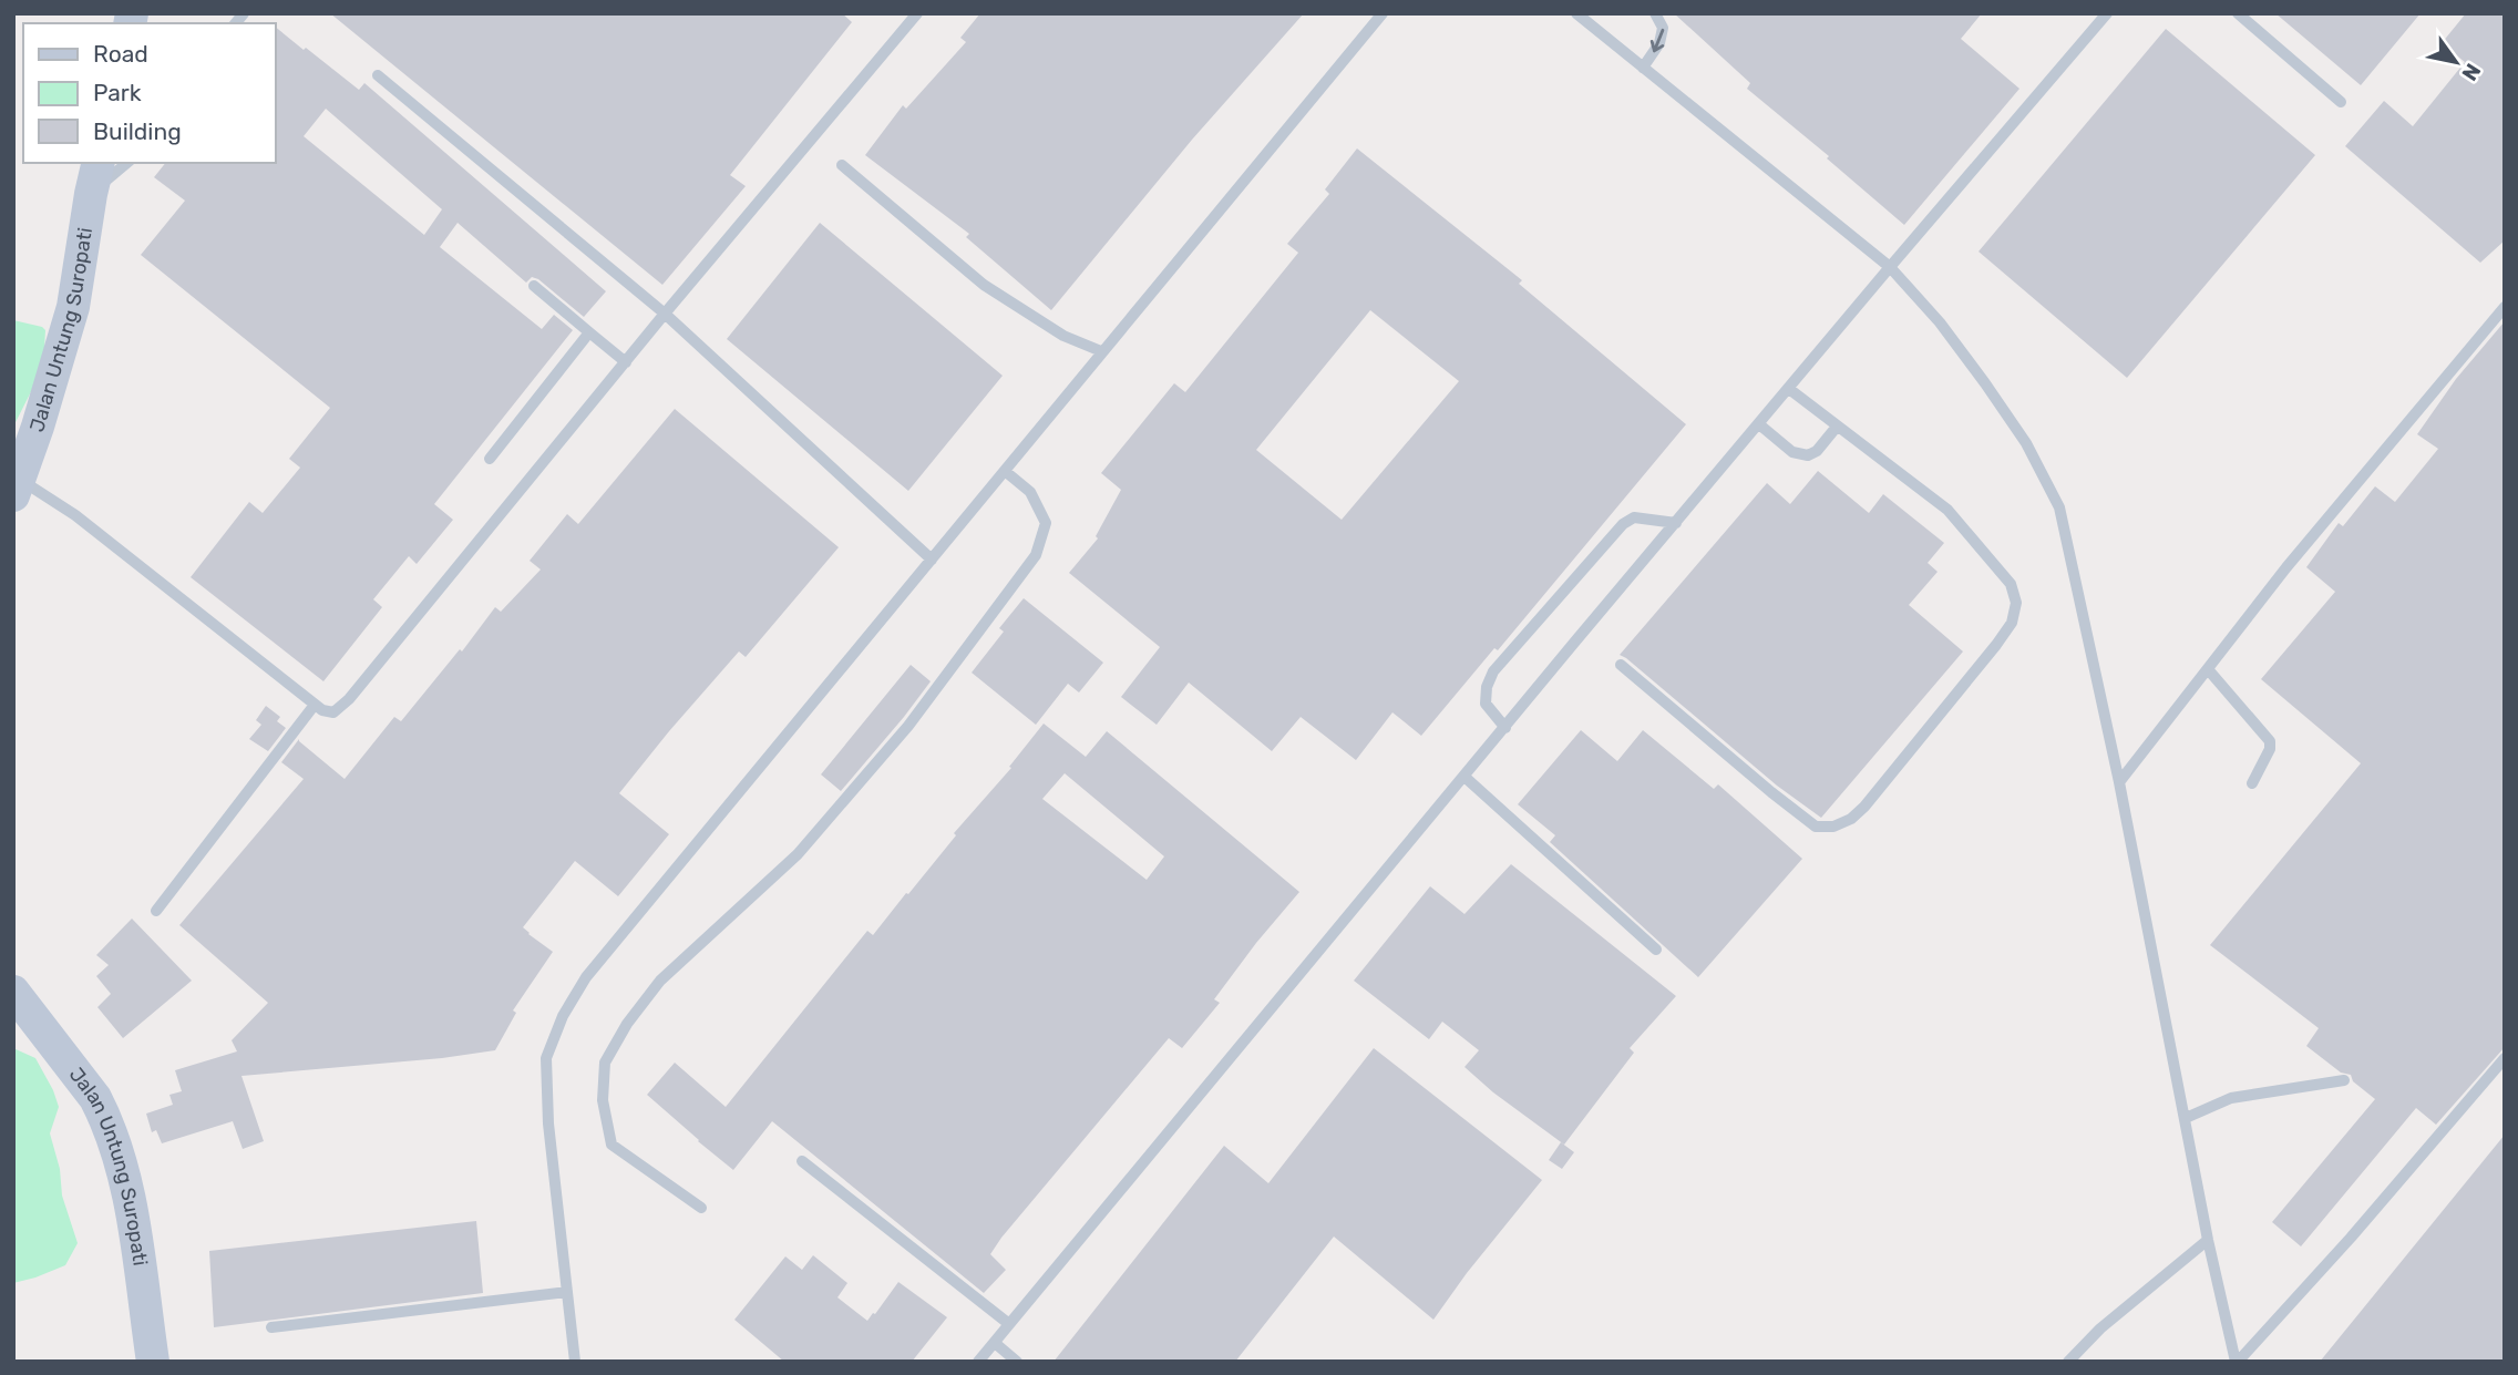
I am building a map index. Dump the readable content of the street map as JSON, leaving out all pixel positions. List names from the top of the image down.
{
  "streets": {
    "main road": ["Jalan Untung Suropati"]
  },
  "legend": ["Road", "Park", "Building"],
  "north": "bottom right"
}
